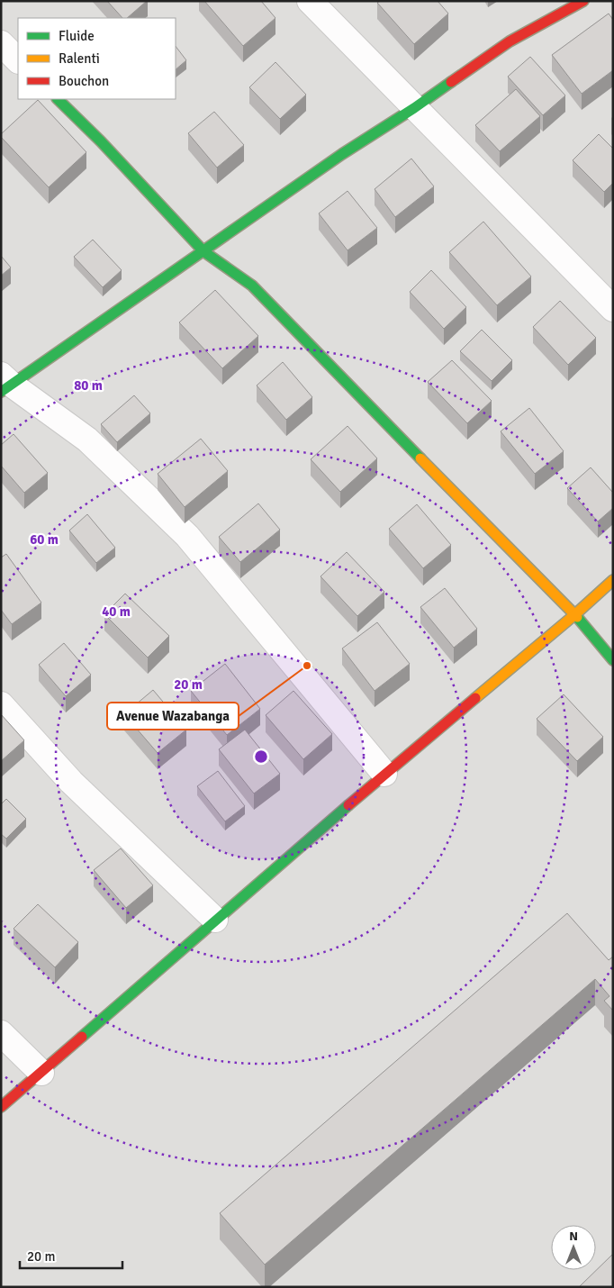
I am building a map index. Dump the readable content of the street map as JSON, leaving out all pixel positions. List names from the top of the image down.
{
  "places": ["Avenue Wazabanga"],
  "legend": ["Fluide", "Ralenti", "Bouchon"],
  "scale_bar": "20 m",
  "north": "top",
  "rings": [
    "80 m",
    "60 m",
    "40 m",
    "20 m"
  ]
}
